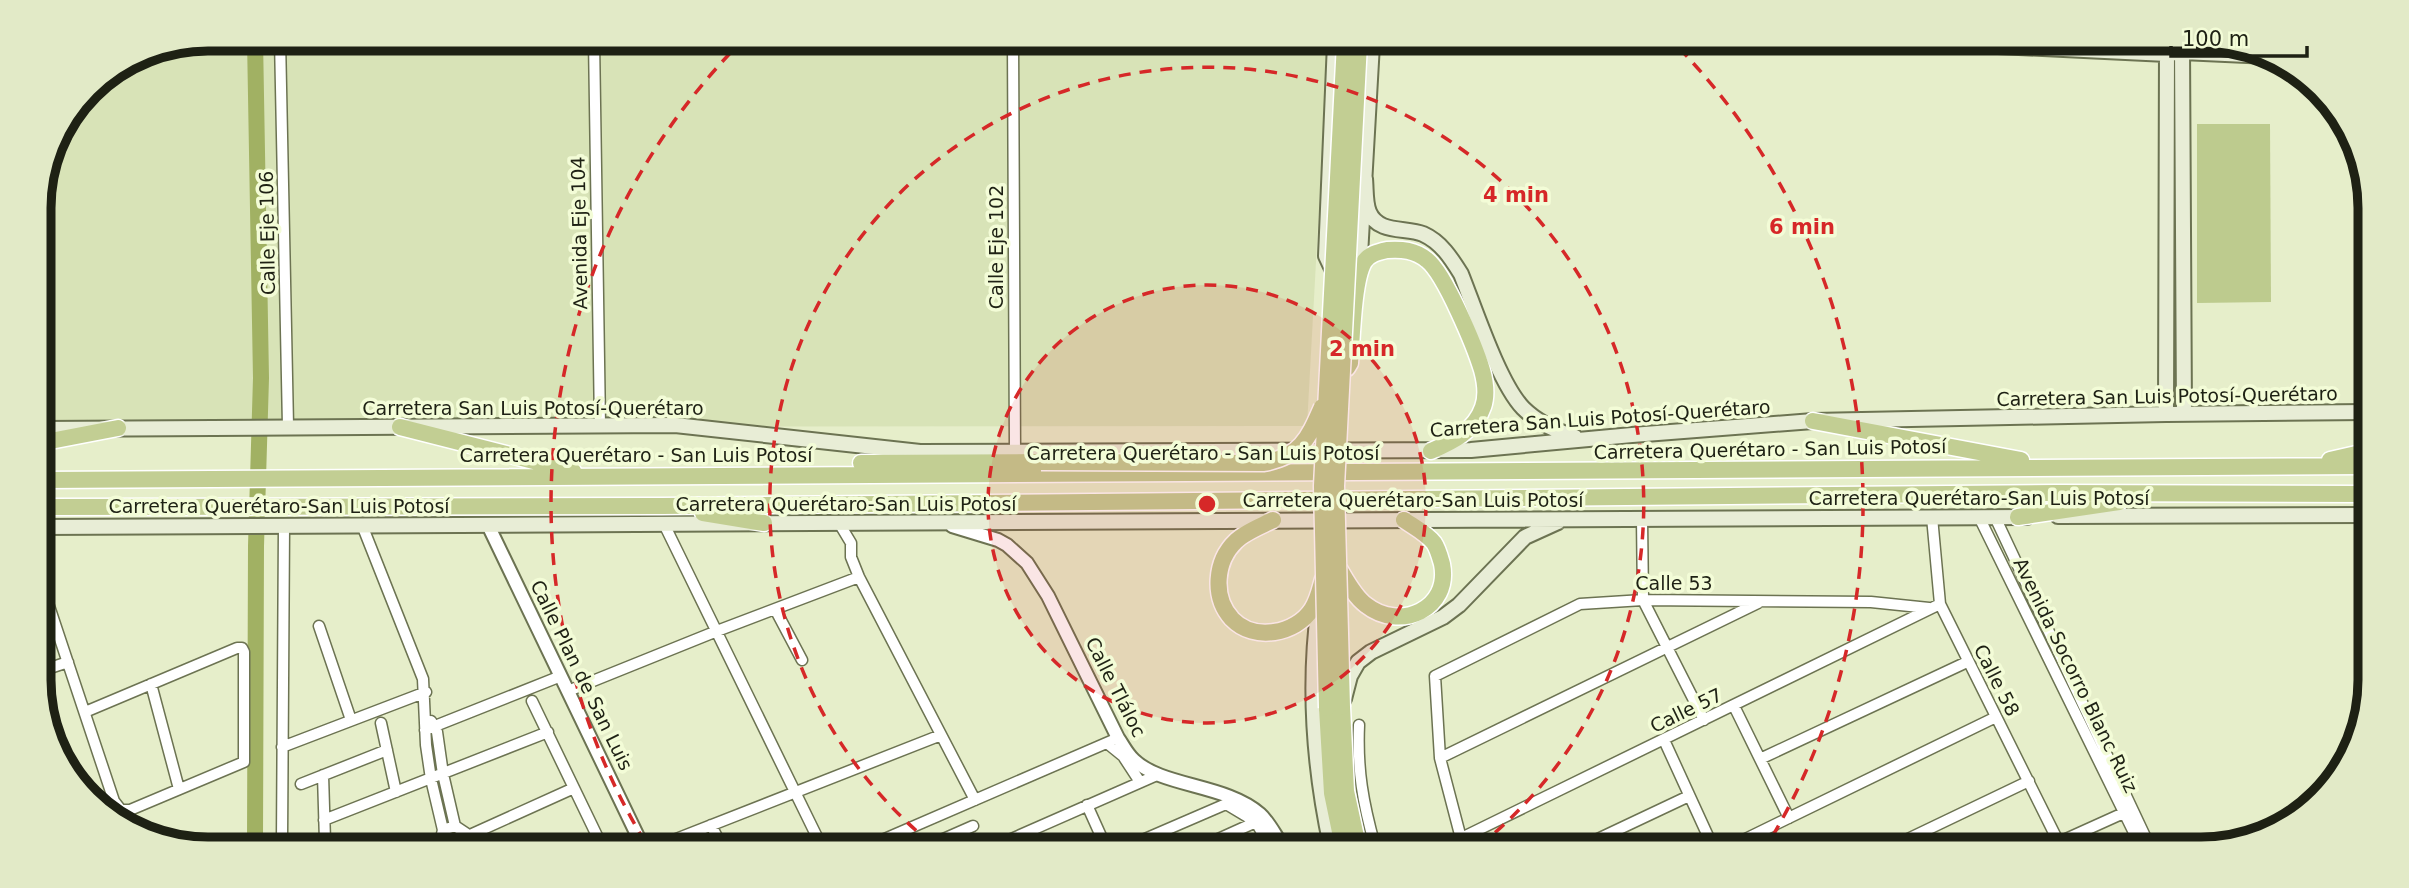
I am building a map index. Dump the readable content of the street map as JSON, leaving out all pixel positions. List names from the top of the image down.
{
  "streets": {
    "highway": ["Carretera Querétaro - San Luis Potosí"],
    "main road": ["Carretera San Luis Potosí-Querétaro", "Carretera Querétaro-San Luis Potosí"],
    "street": [
      "Calle Eje 106",
      "Avenida Eje 104",
      "Calle Eje 102",
      "Calle 53",
      "Calle Plan de San Luis",
      "Avenida Socorro Blanc Ruiz",
      "Calle 58",
      "Calle Tláloc",
      "Calle 57"
    ]
  },
  "crossings": [
    ["Calle Eje 106", "Carretera San Luis Potosí-Querétaro"],
    ["Avenida Eje 104", "Carretera San Luis Potosí-Querétaro"],
    ["Calle Eje 102", "Carretera San Luis Potosí-Querétaro"],
    ["Carretera Querétaro-San Luis Potosí", "Calle Plan de San Luis"],
    ["Carretera Querétaro-San Luis Potosí", "Avenida Socorro Blanc Ruiz"],
    ["Carretera Querétaro-San Luis Potosí", "Calle 58"],
    ["Carretera Querétaro-San Luis Potosí", "Calle Tláloc"],
    ["Calle 53", "Calle 57"],
    ["Calle 58", "Calle 57"]
  ],
  "scale_bar": "100 m",
  "rings": ["4 min", "6 min", "2 min"]
}
